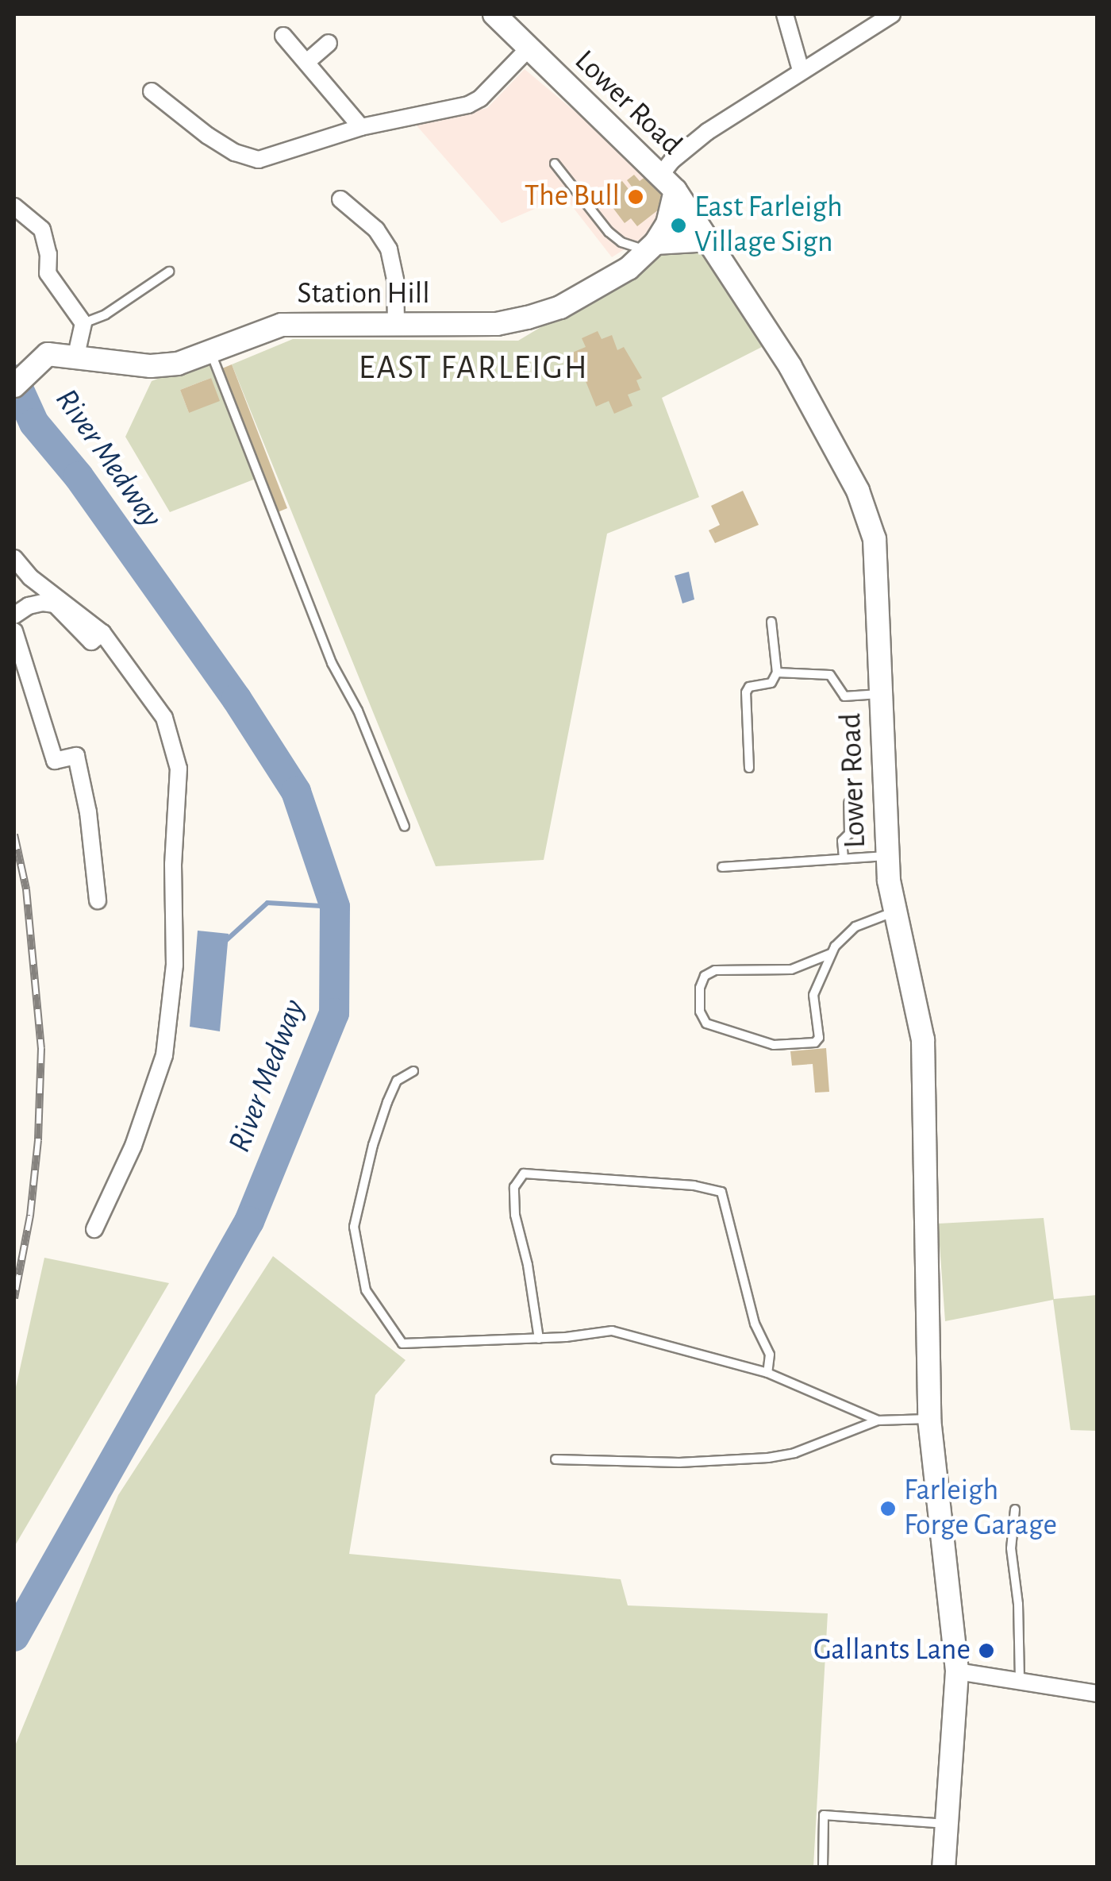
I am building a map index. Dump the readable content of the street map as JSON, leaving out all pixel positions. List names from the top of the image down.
{
  "streets": {
    "main road": ["Lower Road", "Station Hill"]
  },
  "crossings": [
    ["Lower Road", "Station Hill"]
  ],
  "districts": ["EAST FARLEIGH"],
  "water": ["River Medway"],
  "places": [
    "The Bull",
    "East Farleigh Village Sign",
    "Farleigh Forge Garage",
    "Gallants Lane"
  ]
}
